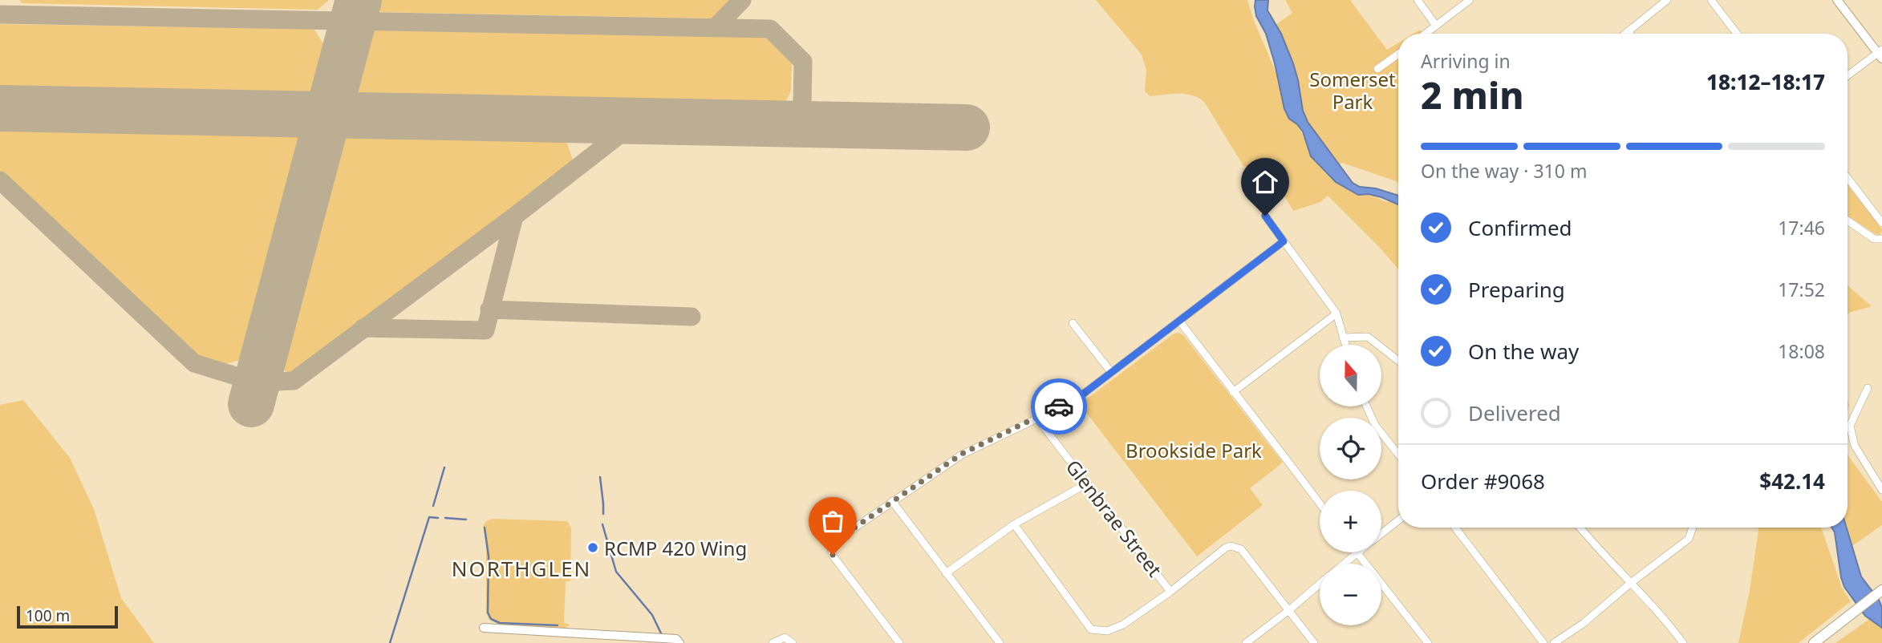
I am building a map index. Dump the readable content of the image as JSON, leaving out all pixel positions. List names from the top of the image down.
{
  "streets": {
    "street": ["Glenbrae Street"]
  },
  "districts": ["NORTHGLEN"],
  "parks": ["Somerset Park", "Brookside Park"],
  "places": ["RCMP 420 Wing"],
  "scale_bar": "100 m",
  "north": "top",
  "page": {
    "heading": ["2 min", "Arriving in", "18:12–18:17"],
    "panel": ["Order #9068", "$42.14"],
    "bar": "On the way · 310 m",
    "list": [
      ["Confirmed", "17:46"],
      ["Preparing", "17:52"],
      ["On the way", "18:08"],
      "Delivered"
    ],
    "map_buttons": ["+", "−"],
    "scale": "100 m"
  }
}
